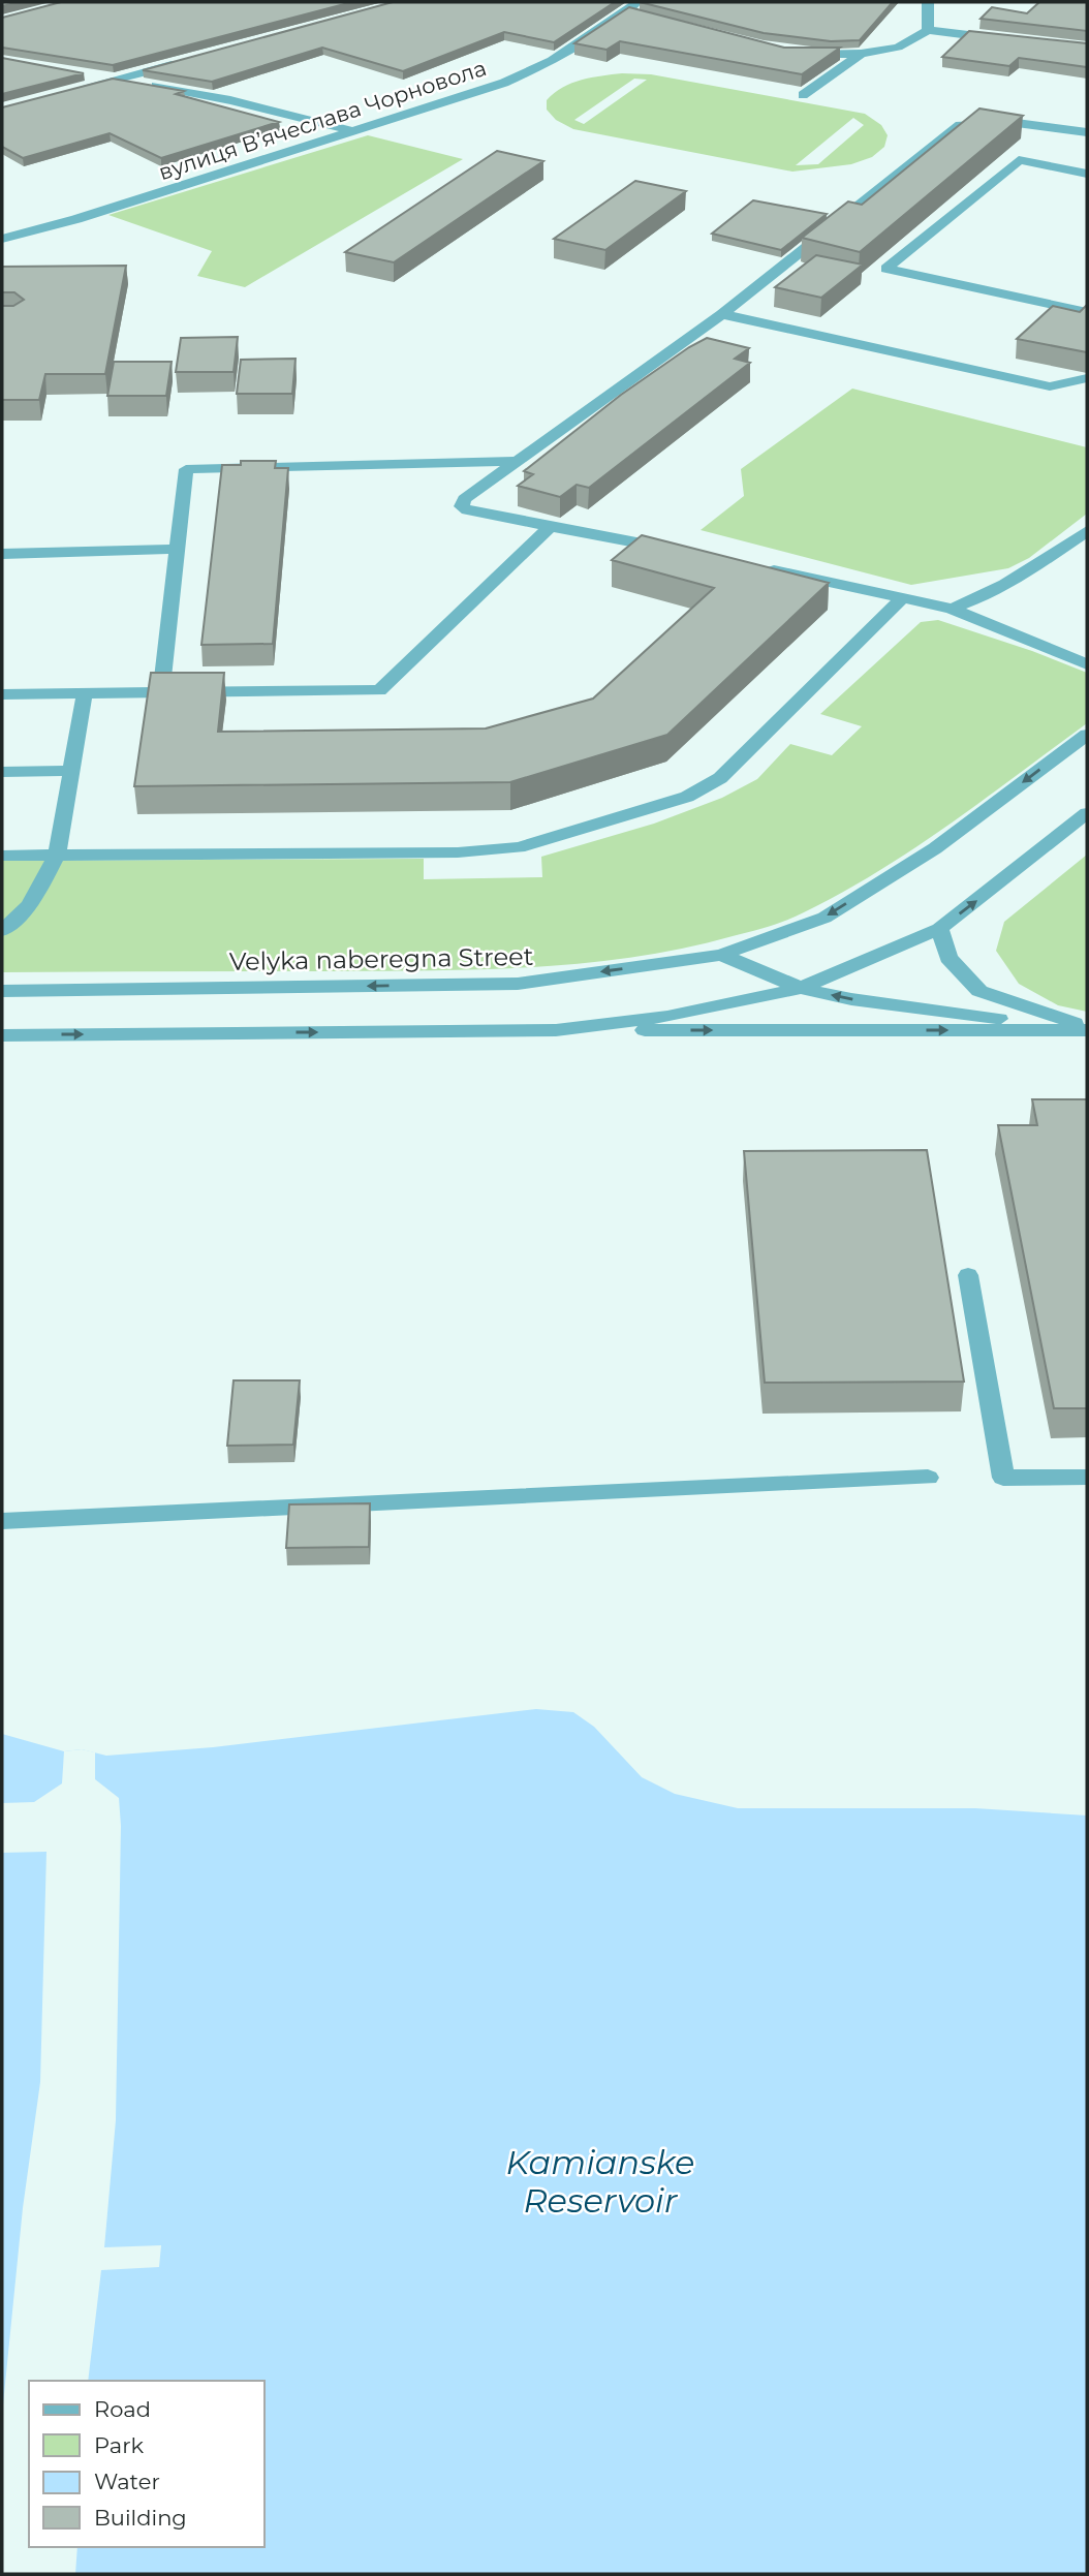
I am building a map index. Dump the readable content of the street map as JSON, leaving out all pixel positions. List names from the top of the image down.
{
  "streets": {
    "street": ["вулиця Вʼячеслава Чорновола", "Velyka naberegna Street"]
  },
  "water": ["Kamianske Reservoir"],
  "legend": [
    "Road",
    "Park",
    "Water",
    "Building"
  ]
}
